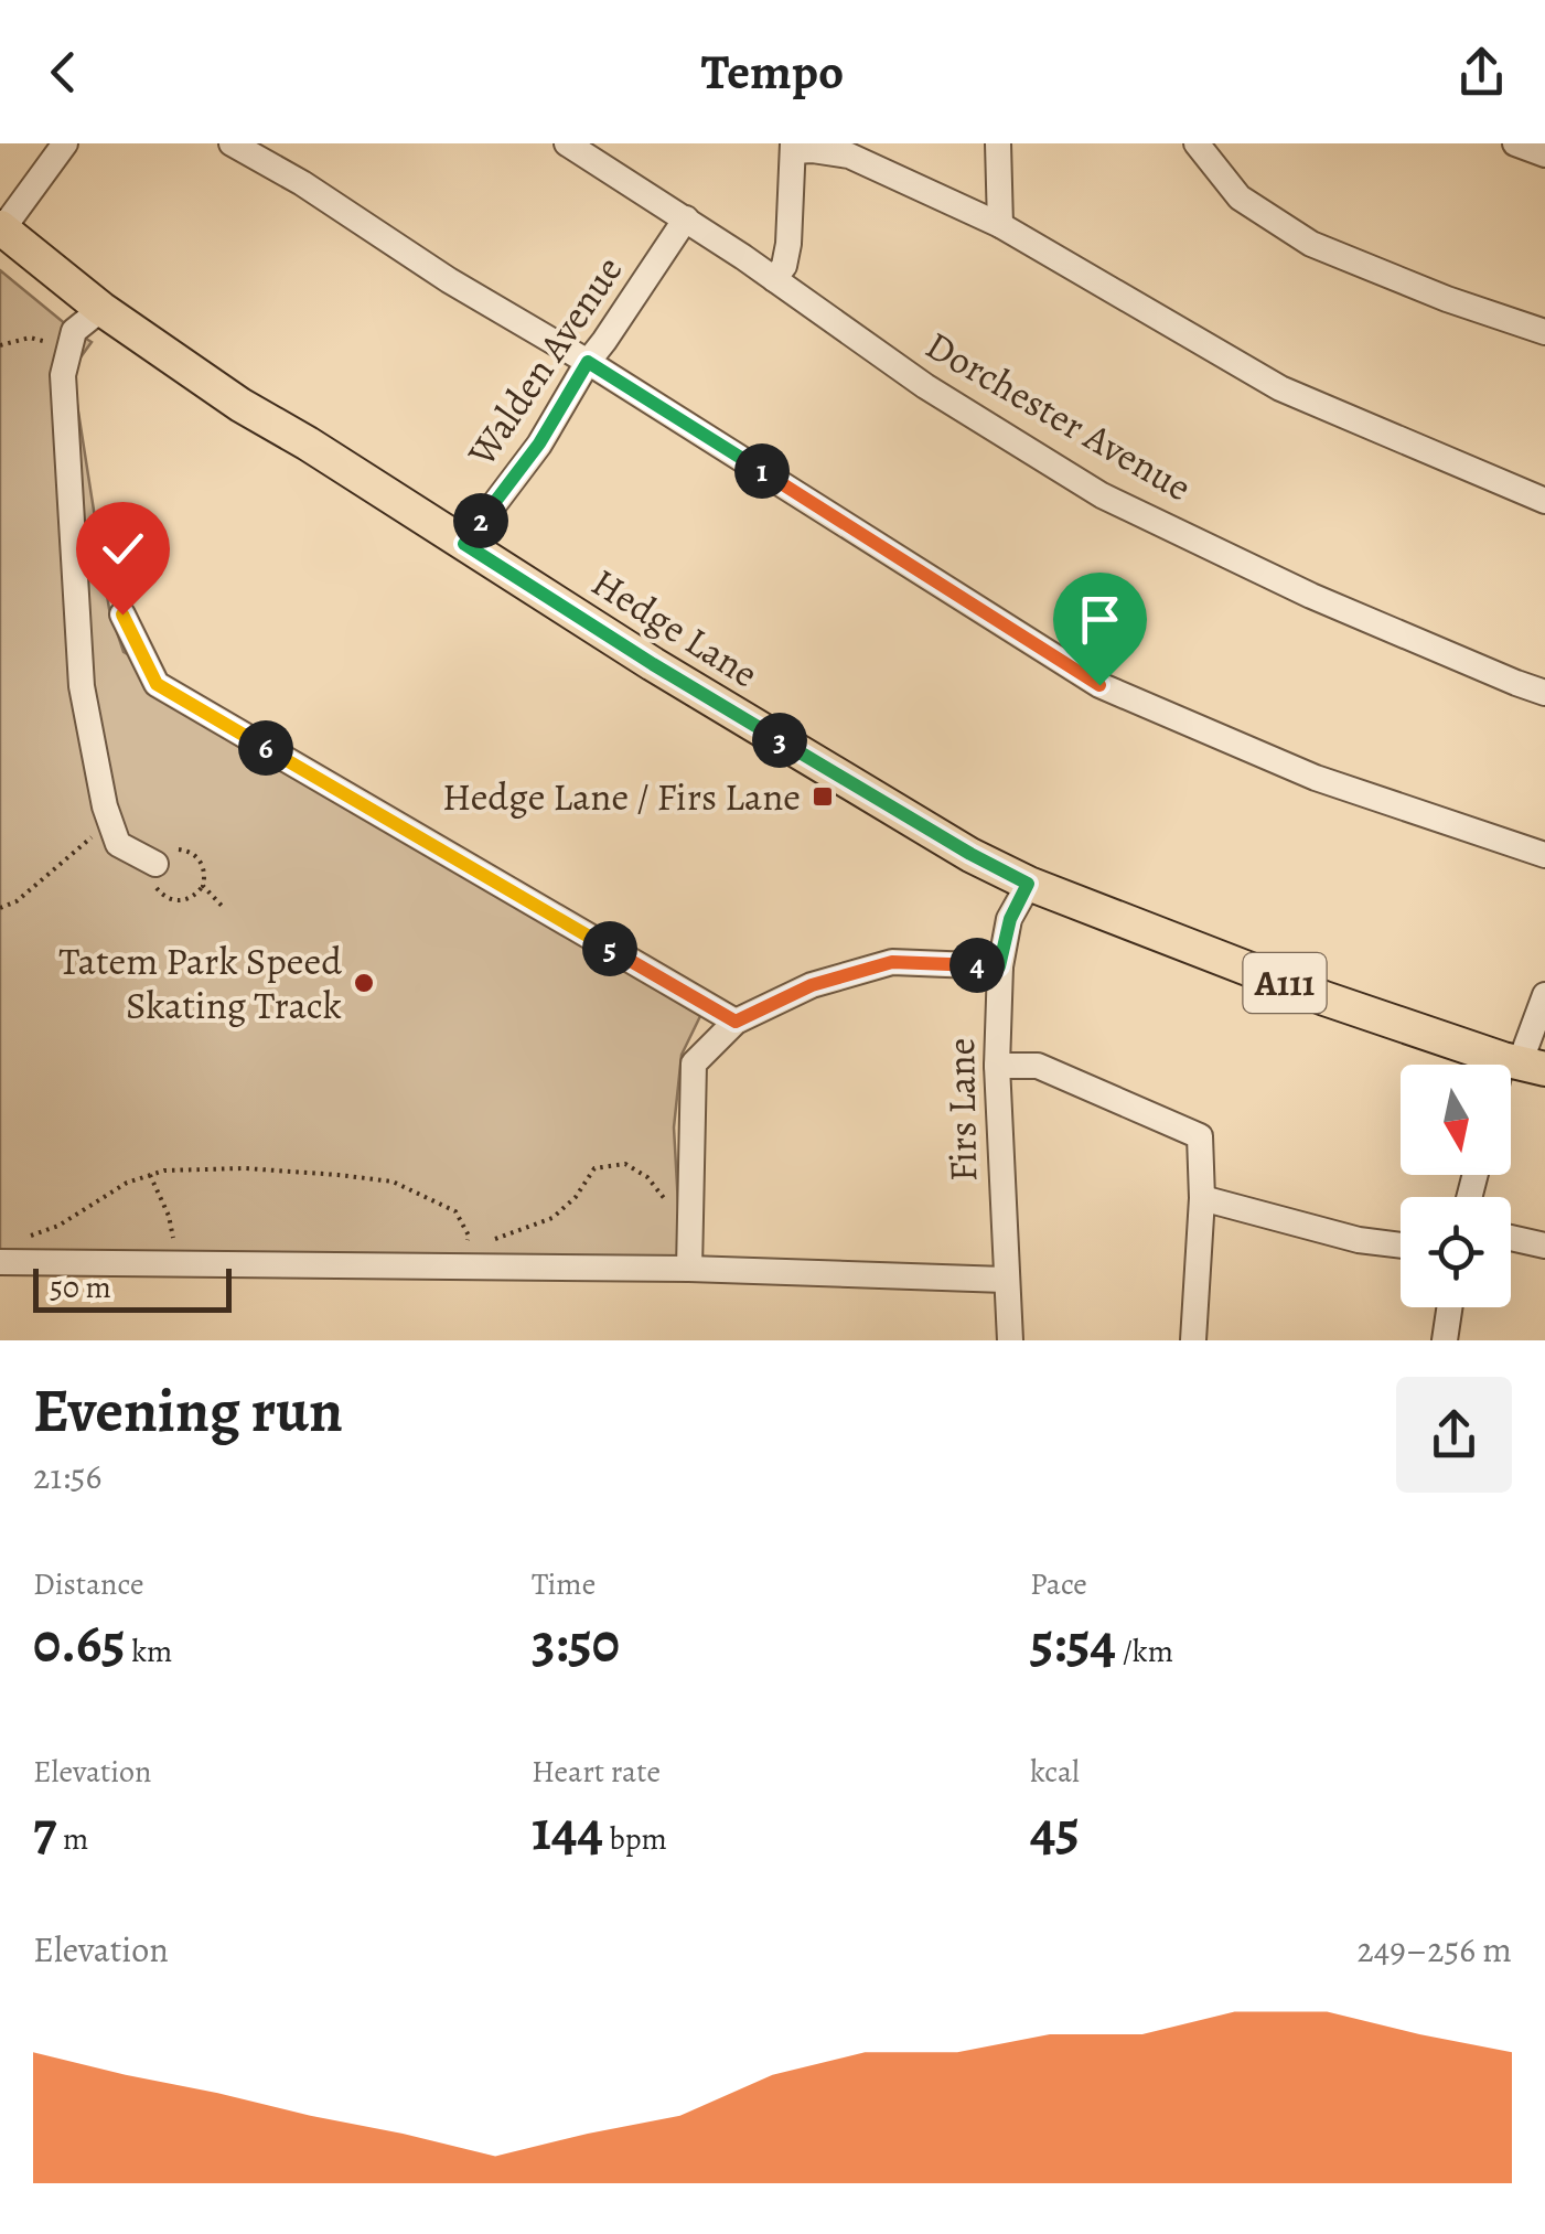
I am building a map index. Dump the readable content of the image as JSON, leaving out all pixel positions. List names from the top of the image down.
{
  "streets": {
    "main road": ["Hedge Lane", "A111"],
    "street": ["Walden Avenue", "Dorchester Avenue", "Firs Lane"]
  },
  "crossings": [
    ["Walden Avenue", "Dorchester Avenue"],
    ["Walden Avenue", "Hedge Lane"],
    ["Hedge Lane", "Firs Lane"]
  ],
  "places": {
    "transit": ["Hedge Lane / Firs Lane"],
    "other": ["Tatem Park Speed Skating Track"]
  },
  "scale_bar": "50 m",
  "north": "bottom",
  "page": {
    "header": "Tempo",
    "pins": [
      "1",
      "2",
      "3",
      "6",
      "5",
      "4"
    ],
    "scale": "50 m",
    "heading": ["Evening run", "21:56"],
    "stats": [
      ["Distance", "0.65 km"],
      ["Time", "3:50"],
      ["Pace", "5:54 /km"],
      ["Elevation", "7 m"],
      ["Heart rate", "144 bpm"],
      ["kcal", "45"]
    ],
    "chart": ["Elevation", "249–256 m"]
  }
}
